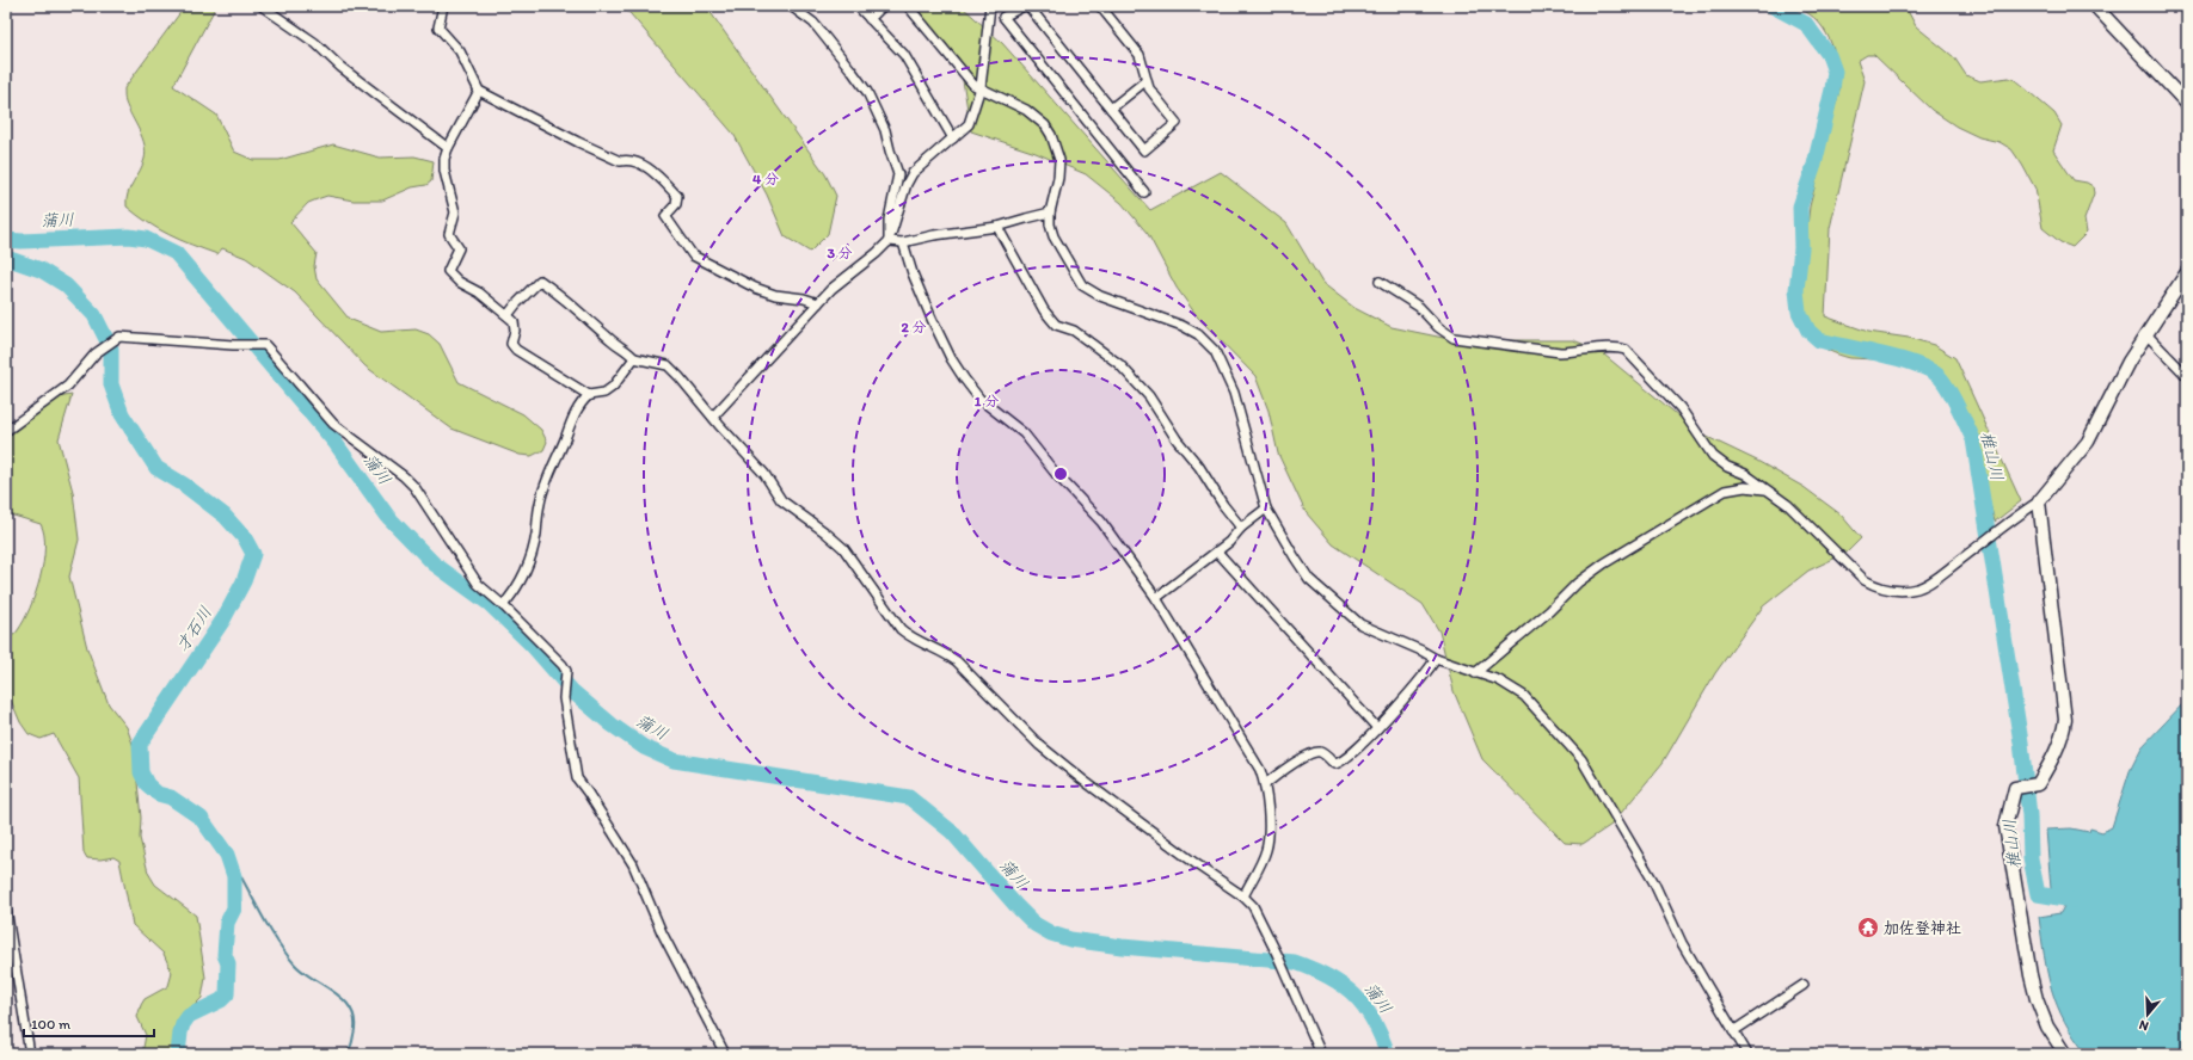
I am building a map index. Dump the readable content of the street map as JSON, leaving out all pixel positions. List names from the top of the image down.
{
  "water": ["蒲川", "椎山川", "才石川"],
  "places": {
    "temple": ["加佐登神社"]
  },
  "scale_bar": "100 m",
  "north": "bottom",
  "rings": [
    "4 分",
    "3 分",
    "2 分",
    "1 分"
  ]
}
